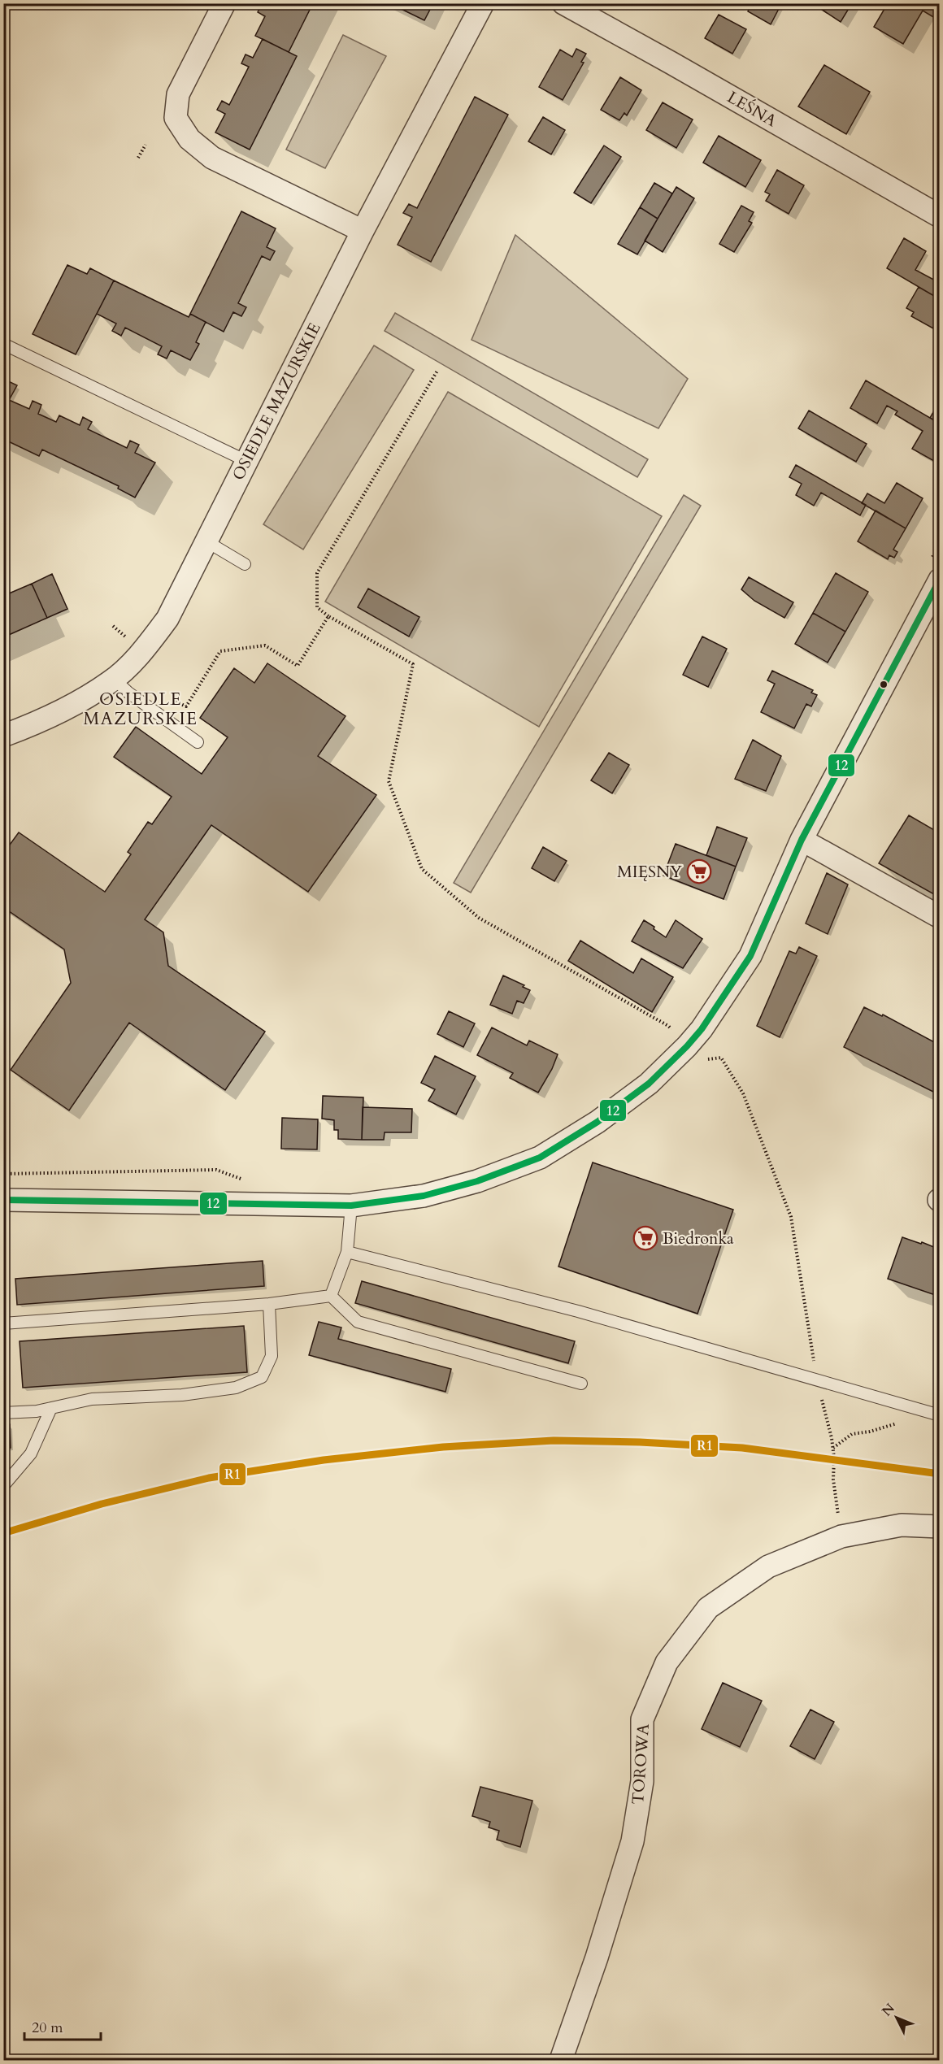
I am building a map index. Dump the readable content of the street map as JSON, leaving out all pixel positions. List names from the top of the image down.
{
  "streets": {
    "street": ["LEŚNA", "OSIEDLE MAZURSKIE", "TOROWA"]
  },
  "districts": ["OSIEDLE MAZURSKIE"],
  "places": {
    "supermarket": ["MIĘSNY", "Biedronka"]
  },
  "lines": ["transit line 12", "transit line R1"],
  "scale_bar": "20 m",
  "north": "top left"
}
